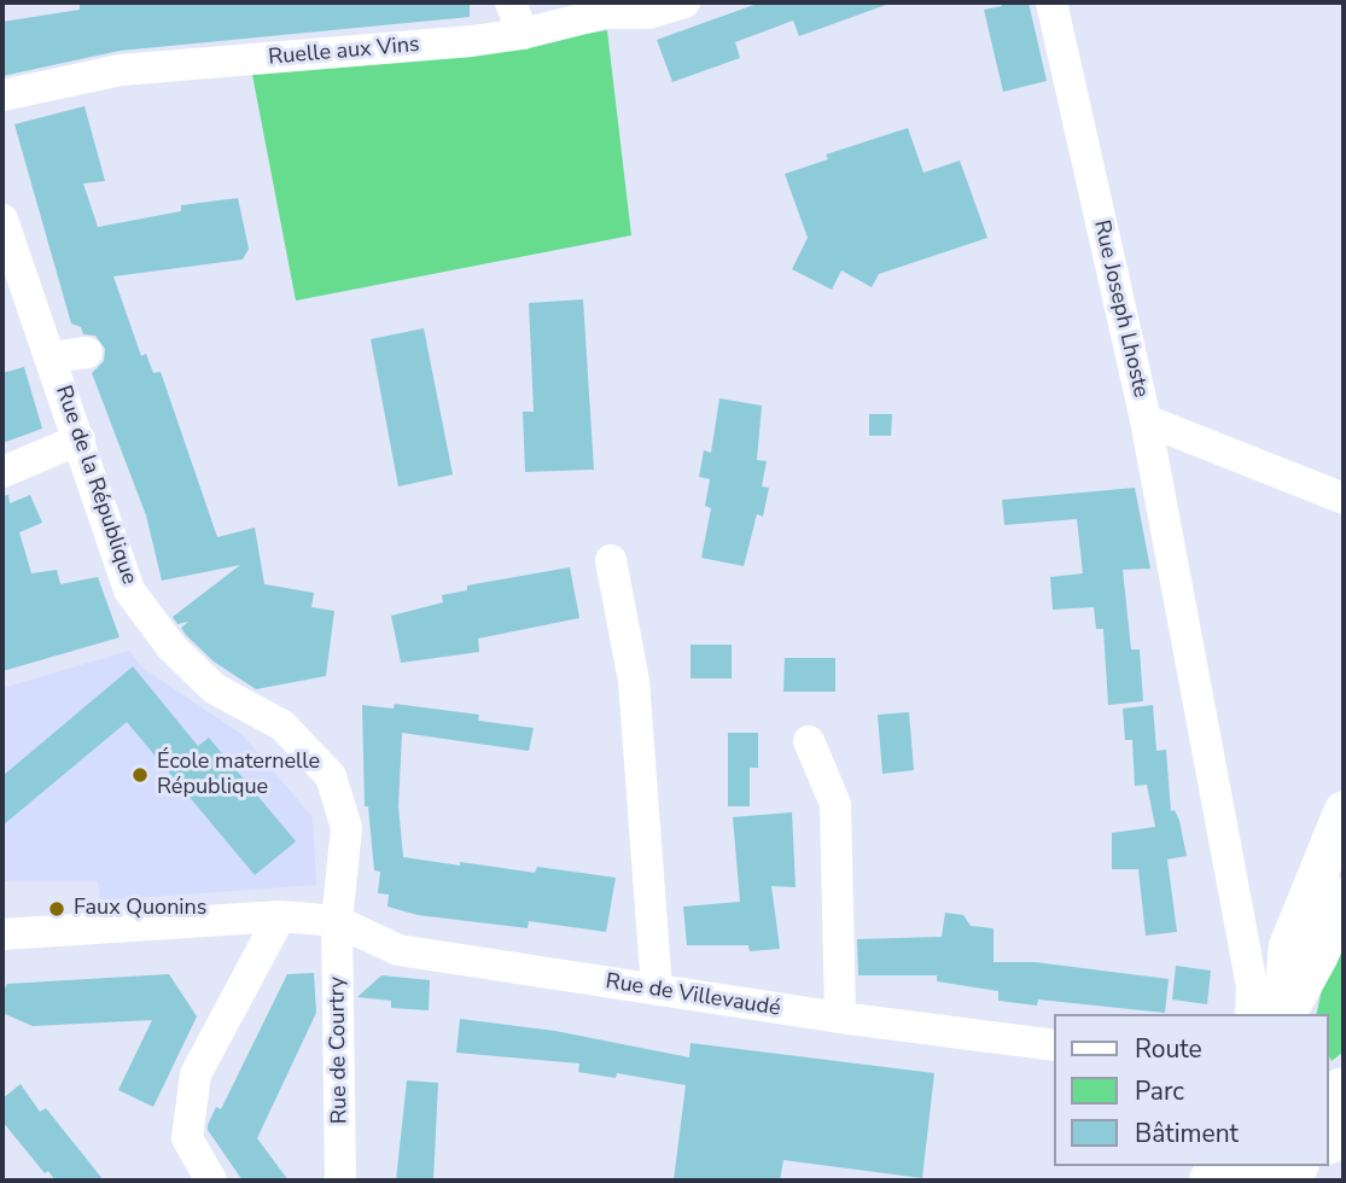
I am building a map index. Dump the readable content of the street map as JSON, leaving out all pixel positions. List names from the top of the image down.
{
  "streets": {
    "street": [
      "Ruelle aux Vins",
      "Rue Joseph Lhoste",
      "Rue de la République",
      "Rue de Villevaudé",
      "Rue de Courtry"
    ]
  },
  "crossings": [
    ["Rue de la République", "Rue de Villevaudé"],
    ["Rue de la République", "Rue de Courtry"],
    ["Rue de Villevaudé", "Rue de Courtry"]
  ],
  "places": ["École maternelle République", "Faux Quonins"],
  "legend": ["Route", "Parc", "Bâtiment"]
}
